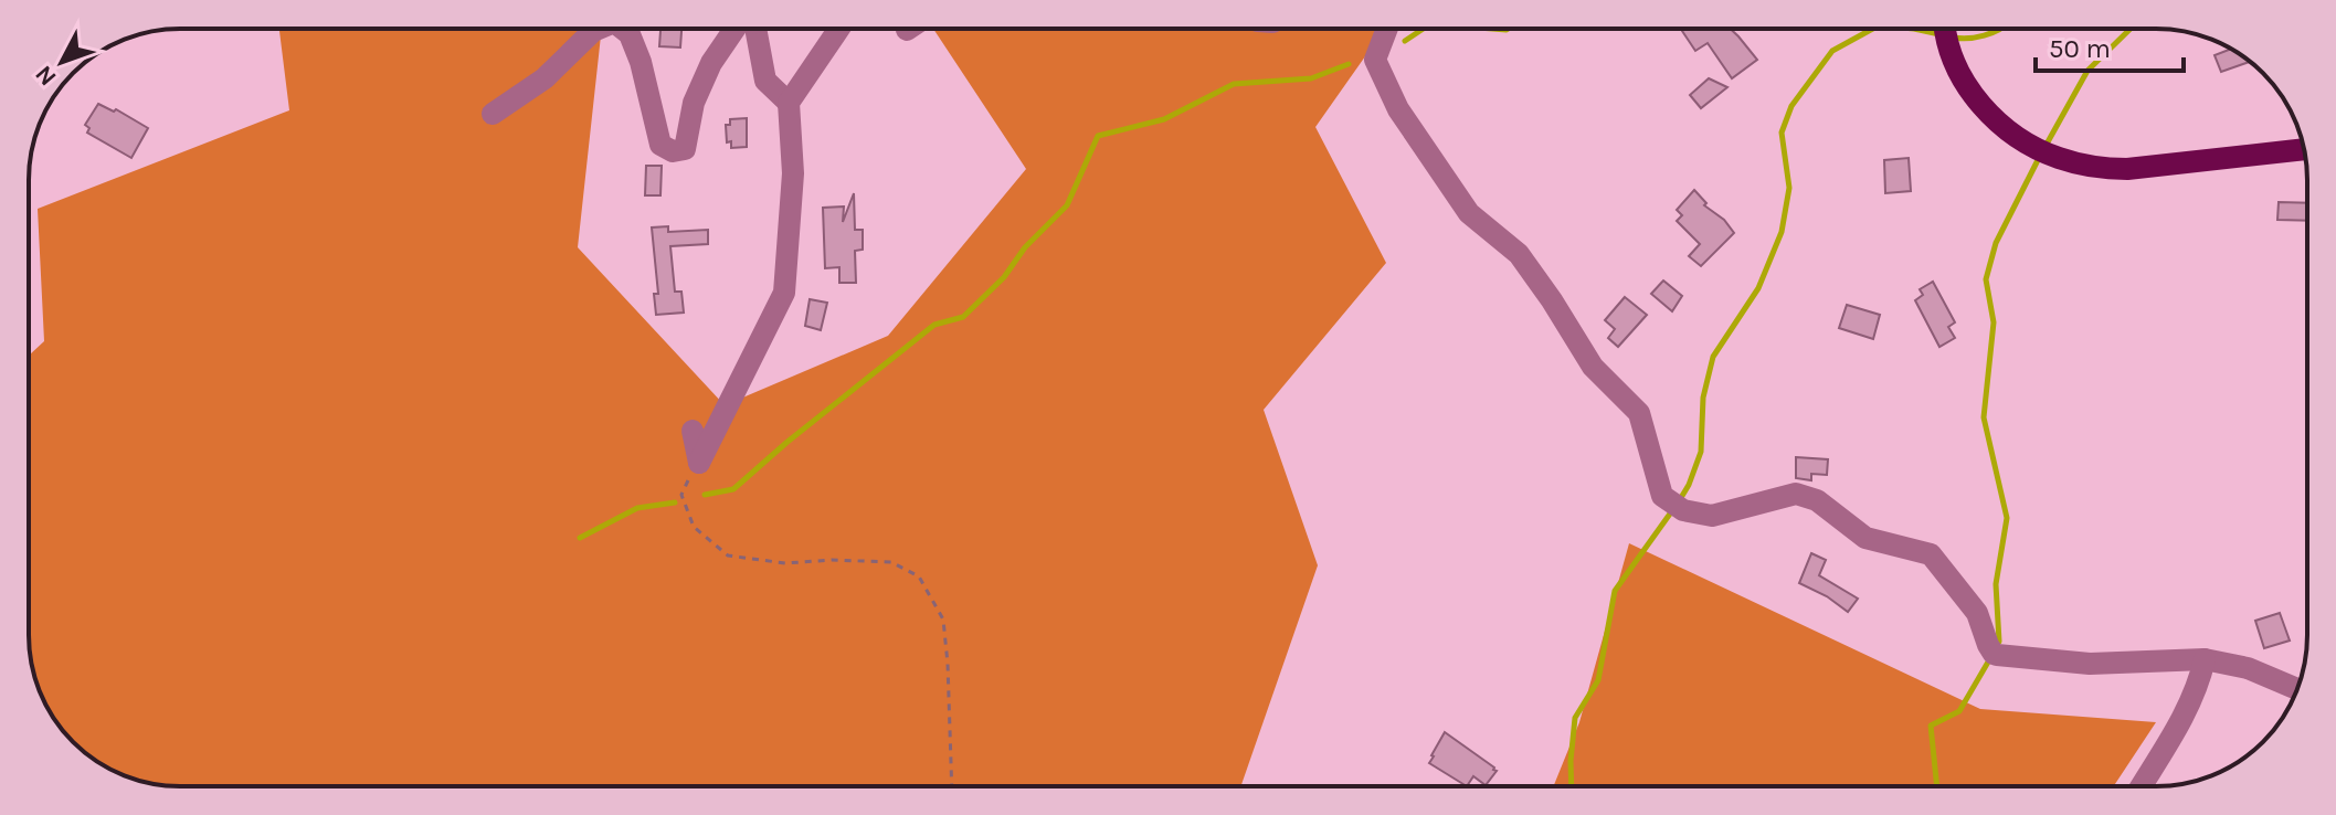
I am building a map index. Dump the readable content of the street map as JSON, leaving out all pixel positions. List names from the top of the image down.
{
  "scale_bar": "50 m",
  "north": "bottom left"
}
